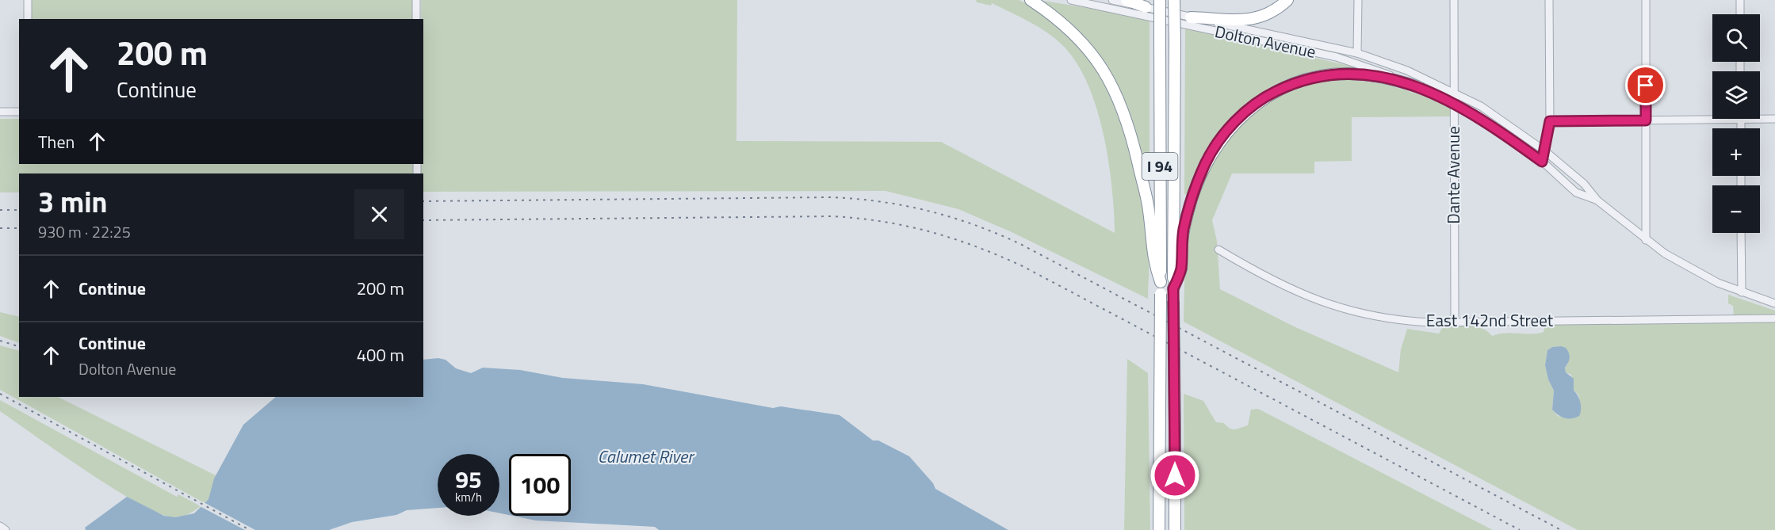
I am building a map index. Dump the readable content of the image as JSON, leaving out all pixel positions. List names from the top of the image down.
{
  "streets": {
    "highway": ["I 94"],
    "street": ["Dolton Avenue", "Dante Avenue", "East 142nd Street"]
  },
  "crossings": [
    ["Dolton Avenue", "Dante Avenue"],
    ["Dante Avenue", "East 142nd Street"]
  ],
  "water": ["Calumet River"],
  "page": {
    "map_buttons": ["+", "−"],
    "turn": ["200 m", "Continue"],
    "then": "Then",
    "heading": ["3 min", "930 m · 22:25"],
    "list": [
      {
        "name": "Continue",
        "value": "200 m"
      },
      {
        "name": "Continue",
        "note": "Dolton Avenue",
        "value": "400 m"
      }
    ],
    "speed": "95 km/h",
    "limit": "100"
  }
}
